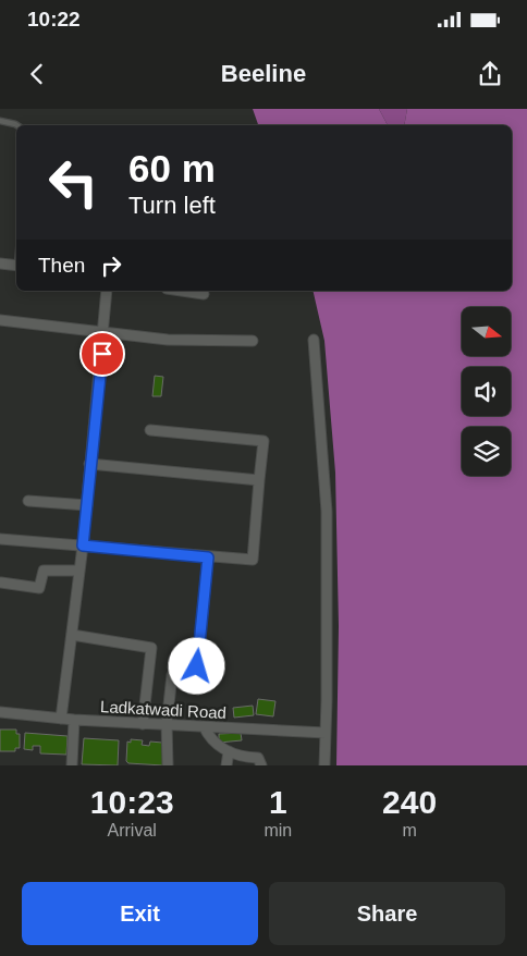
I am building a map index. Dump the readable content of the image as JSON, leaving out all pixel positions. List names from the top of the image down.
{
  "streets": {
    "street": ["Ladkatwadi Road"]
  },
  "north": "right",
  "page": {
    "status": "10:22",
    "header": "Beeline",
    "turn": ["60 m", "Turn left"],
    "then": "Then",
    "eta": [
      "10:23",
      "Arrival",
      "1",
      "min",
      "240",
      "m"
    ],
    "buttons": ["Exit", "Share"]
  }
}
